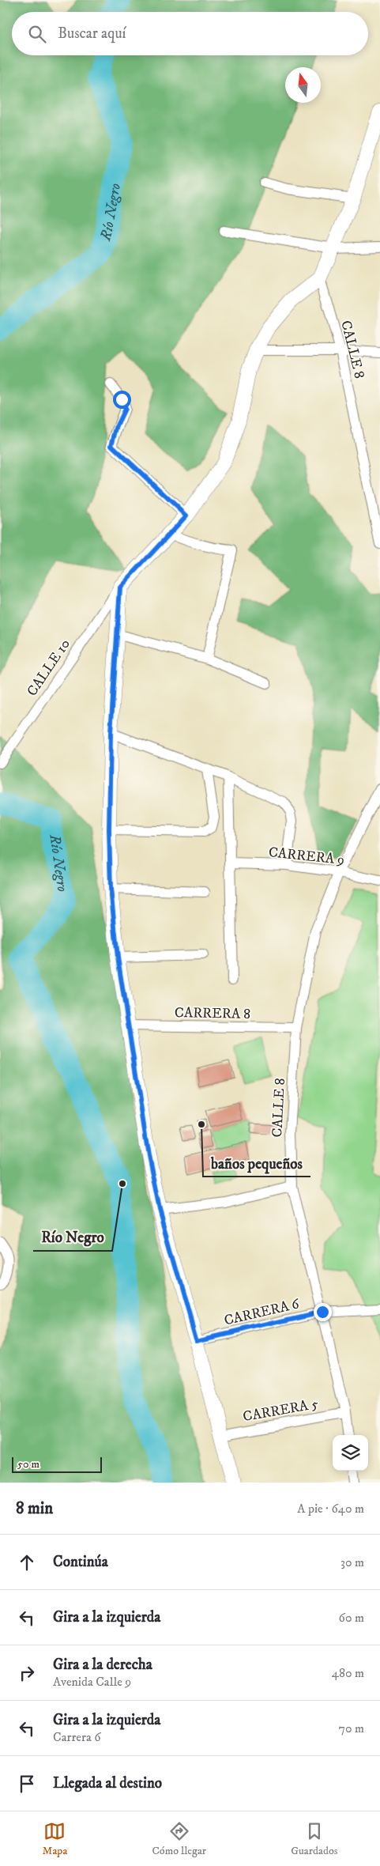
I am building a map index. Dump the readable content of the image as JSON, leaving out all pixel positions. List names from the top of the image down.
{
  "streets": {
    "street": [
      "CALLE 8",
      "CALLE 10",
      "CARRERA 9",
      "CARRERA 8",
      "CARRERA 6",
      "CARRERA 5"
    ]
  },
  "crossings": [
    ["CALLE 8", "CARRERA 9"],
    ["CALLE 8", "CARRERA 8"],
    ["CALLE 8", "CARRERA 6"],
    ["CALLE 8", "CARRERA 5"]
  ],
  "water": ["Río Negro"],
  "places": ["baños pequeños", "Río Negro"],
  "scale_bar": "50 m",
  "north": "top",
  "page": {
    "search": "Buscar aquí",
    "scale": "50 m",
    "heading": ["8 min", "A pie · 640 m"],
    "list": [
      ["Continúa", "30 m"],
      ["Gira a la izquierda", "60 m"],
      ["Gira a la derecha", "Avenida Calle 9", "480 m"],
      ["Gira a la izquierda", "Carrera 6", "70 m"],
      "Llegada al destino"
    ],
    "nav": ["Mapa", "Cómo llegar", "Guardados"]
  }
}
